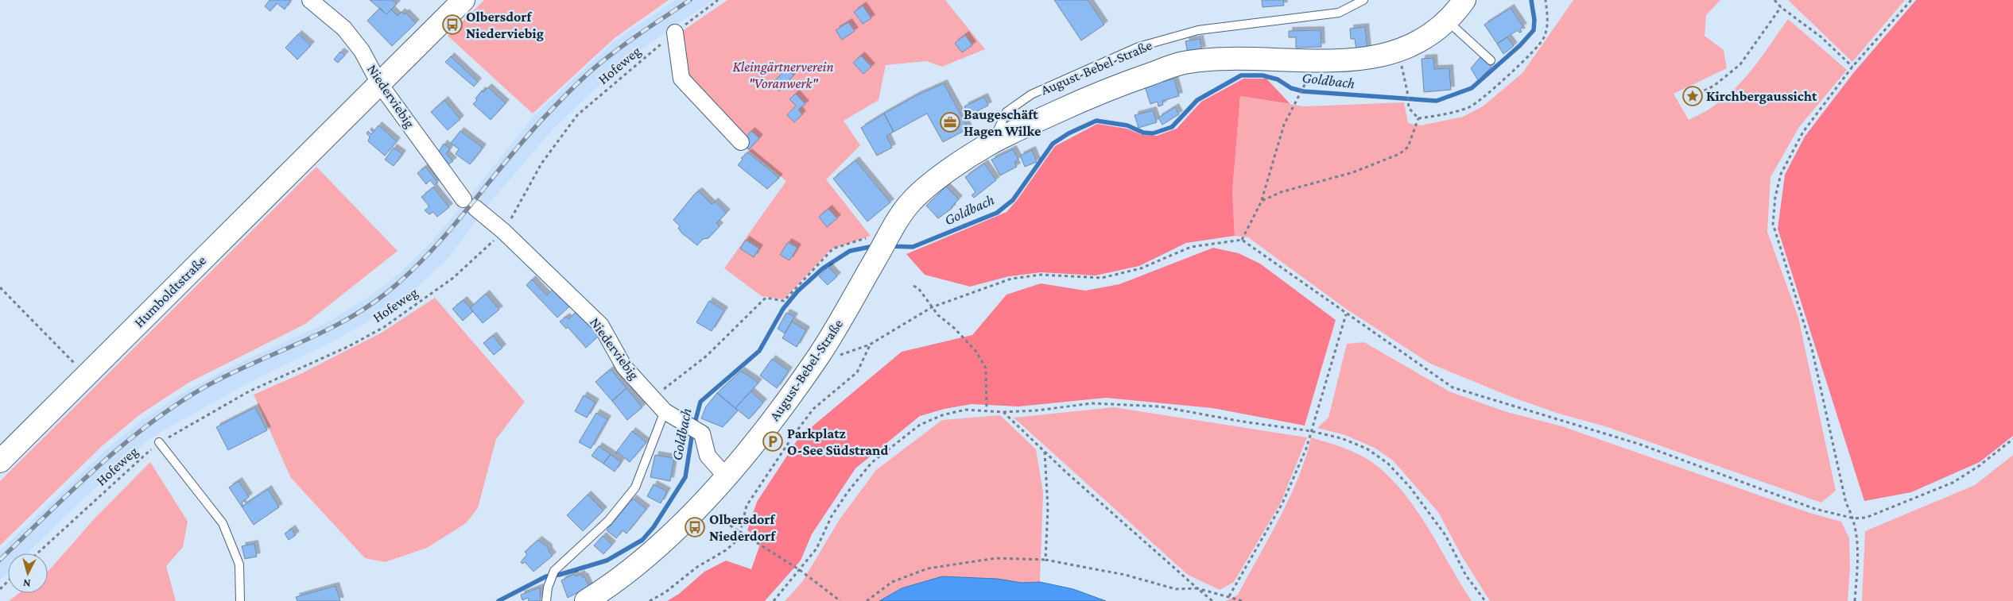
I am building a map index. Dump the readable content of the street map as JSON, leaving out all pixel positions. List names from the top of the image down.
{
  "streets": {
    "street": ["August-Bebel-Straße", "Niederviebig", "Humboldtstraße"],
    "path": ["Hofeweg"]
  },
  "crossings": [
    ["Hofeweg", "Niederviebig"],
    ["August-Bebel-Straße", "Niederviebig"],
    ["Niederviebig", "Humboldtstraße"]
  ],
  "water": ["Goldbach"],
  "parks": ["Kleingärtnerverein \"Voranwerk\""],
  "places": {
    "bus stop": ["Olbersdorf Niederviebig", "Olbersdorf Niederdorf"],
    "place": ["Kirchbergaussicht"],
    "office": ["Baugeschäft Hagen Wilke"],
    "parking": ["Parkplatz O-See Südstrand"]
  },
  "north": "bottom"
}
